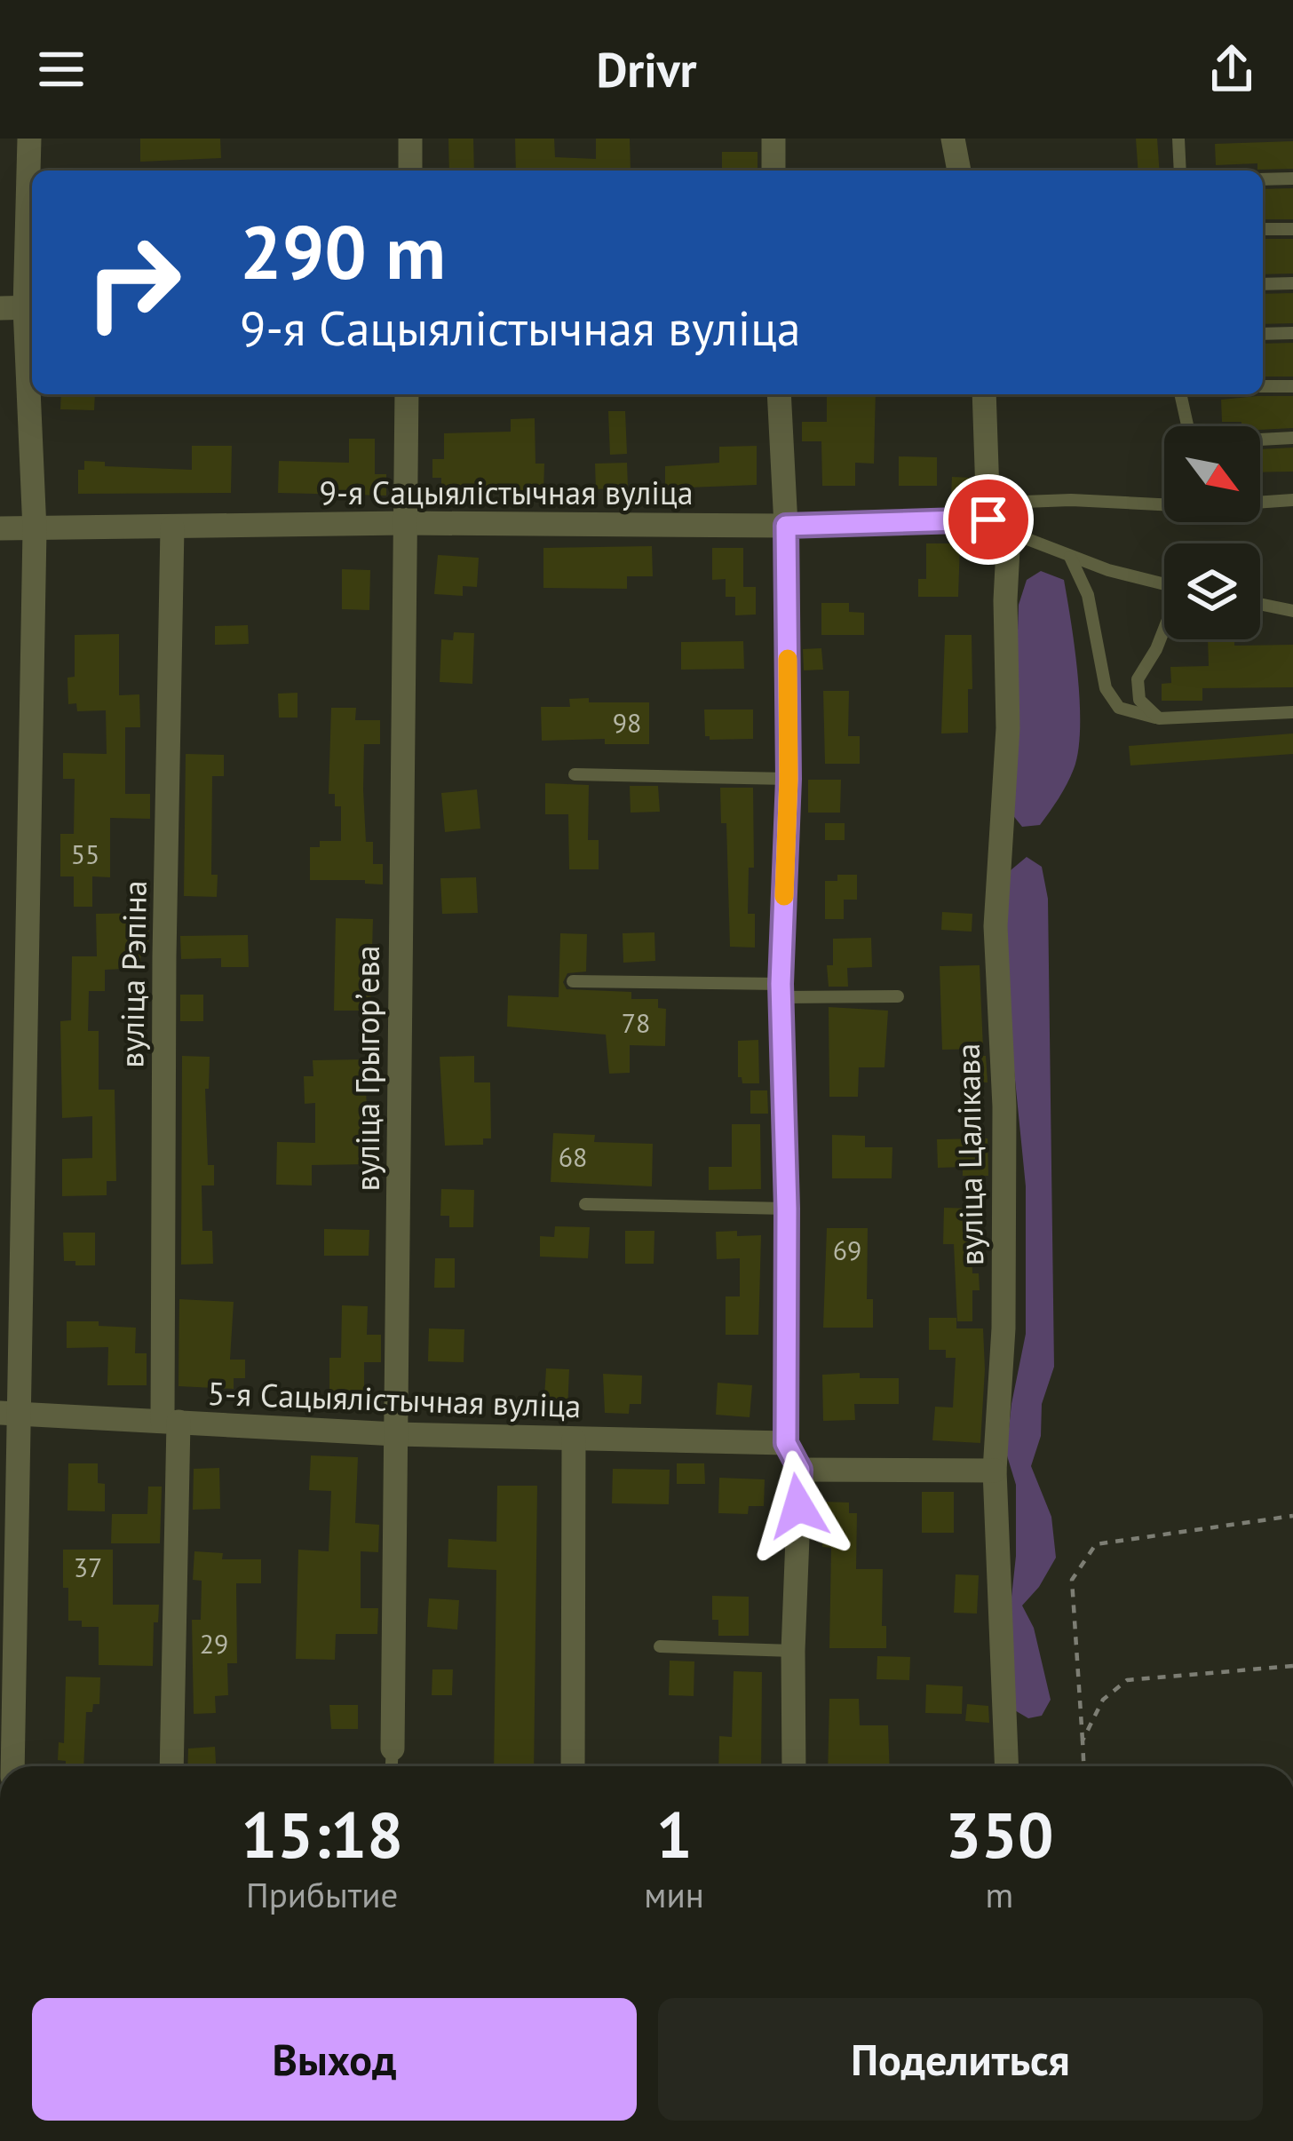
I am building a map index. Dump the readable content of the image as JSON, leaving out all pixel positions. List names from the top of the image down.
{
  "streets": {
    "street": [
      "9-я Сацыялістычная вуліца",
      "вуліца Рэпіна",
      "вуліца Грыгорʼева",
      "вуліца Цалікава",
      "5-я Сацыялістычная вуліца"
    ]
  },
  "crossings": [
    ["9-я Сацыялістычная вуліца", "вуліца Рэпіна"],
    ["9-я Сацыялістычная вуліца", "вуліца Грыгорʼева"],
    ["9-я Сацыялістычная вуліца", "вуліца Цалікава"],
    ["вуліца Рэпіна", "5-я Сацыялістычная вуліца"],
    ["вуліца Грыгорʼева", "5-я Сацыялістычная вуліца"]
  ],
  "house_numbers": [
    "98",
    "55",
    "78",
    "68",
    "69",
    "37",
    "29"
  ],
  "north": "bottom right",
  "page": {
    "header": "Drivr",
    "turn": ["290 m", "9-я Сацыялістычная вуліца"],
    "eta": [
      "15:18",
      "Прибытие",
      "1",
      "мин",
      "350",
      "m"
    ],
    "buttons": ["Выход", "Поделиться"]
  }
}
